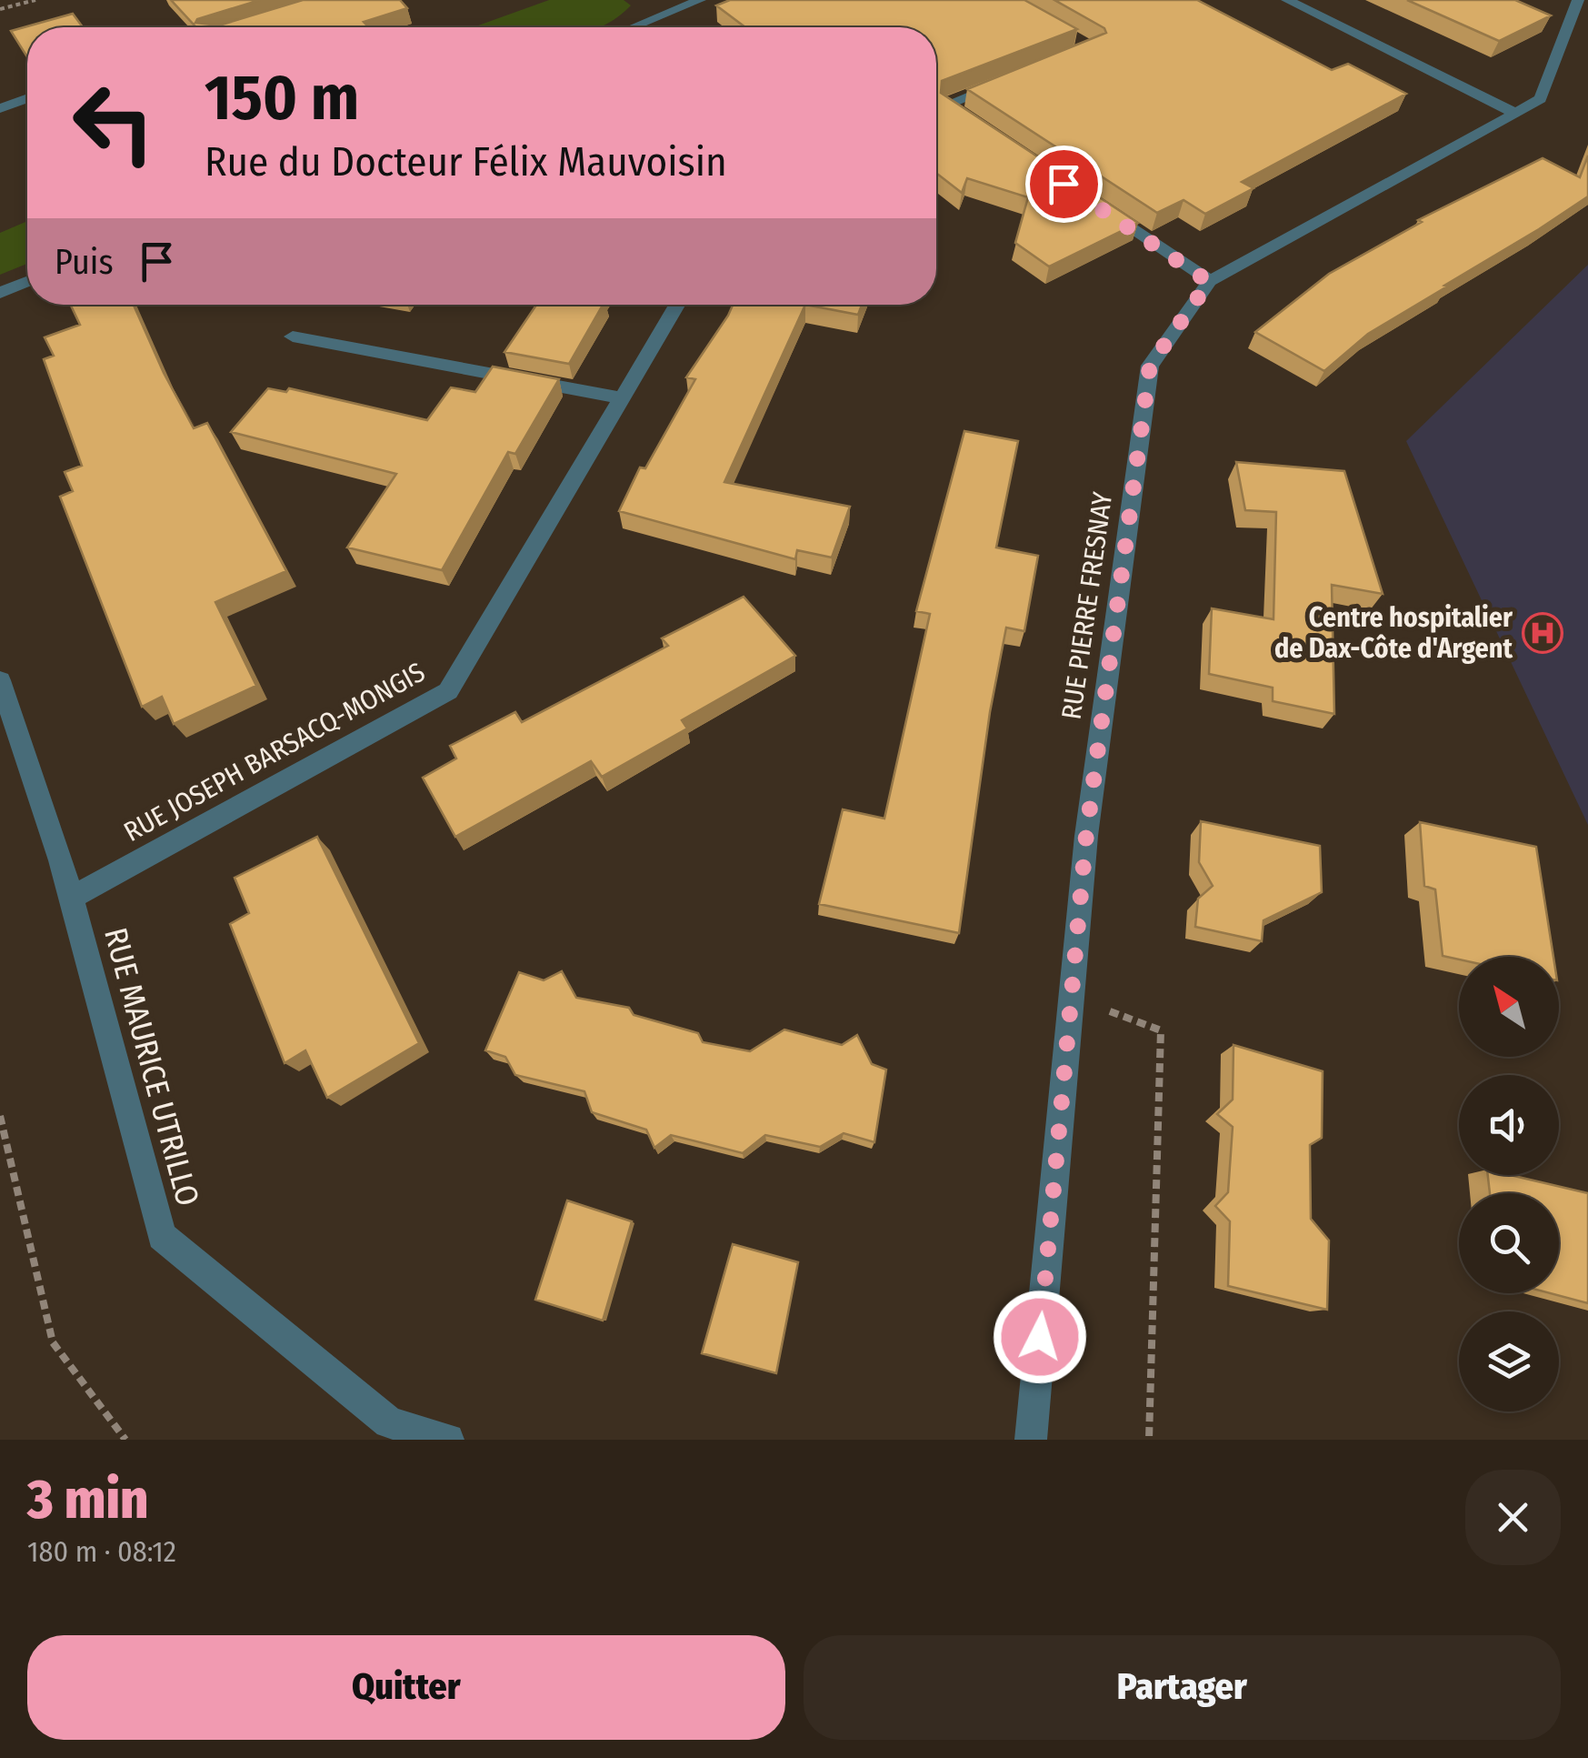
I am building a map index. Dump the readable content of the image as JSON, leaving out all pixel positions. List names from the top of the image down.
{
  "streets": {
    "street": ["RUE PIERRE FRESNAY", "RUE JOSEPH BARSACQ-MONGIS", "RUE MAURICE UTRILLO"]
  },
  "crossings": [
    ["RUE JOSEPH BARSACQ-MONGIS", "RUE MAURICE UTRILLO"]
  ],
  "places": {
    "hospital": ["Centre hospitalier de Dax-Côte d'Argent"]
  },
  "north": "top left",
  "page": {
    "turn": ["150 m", "Rue du Docteur Félix Mauvoisin"],
    "then": "Puis",
    "heading": ["3 min", "180 m · 08:12"],
    "buttons": ["Quitter", "Partager"]
  }
}
